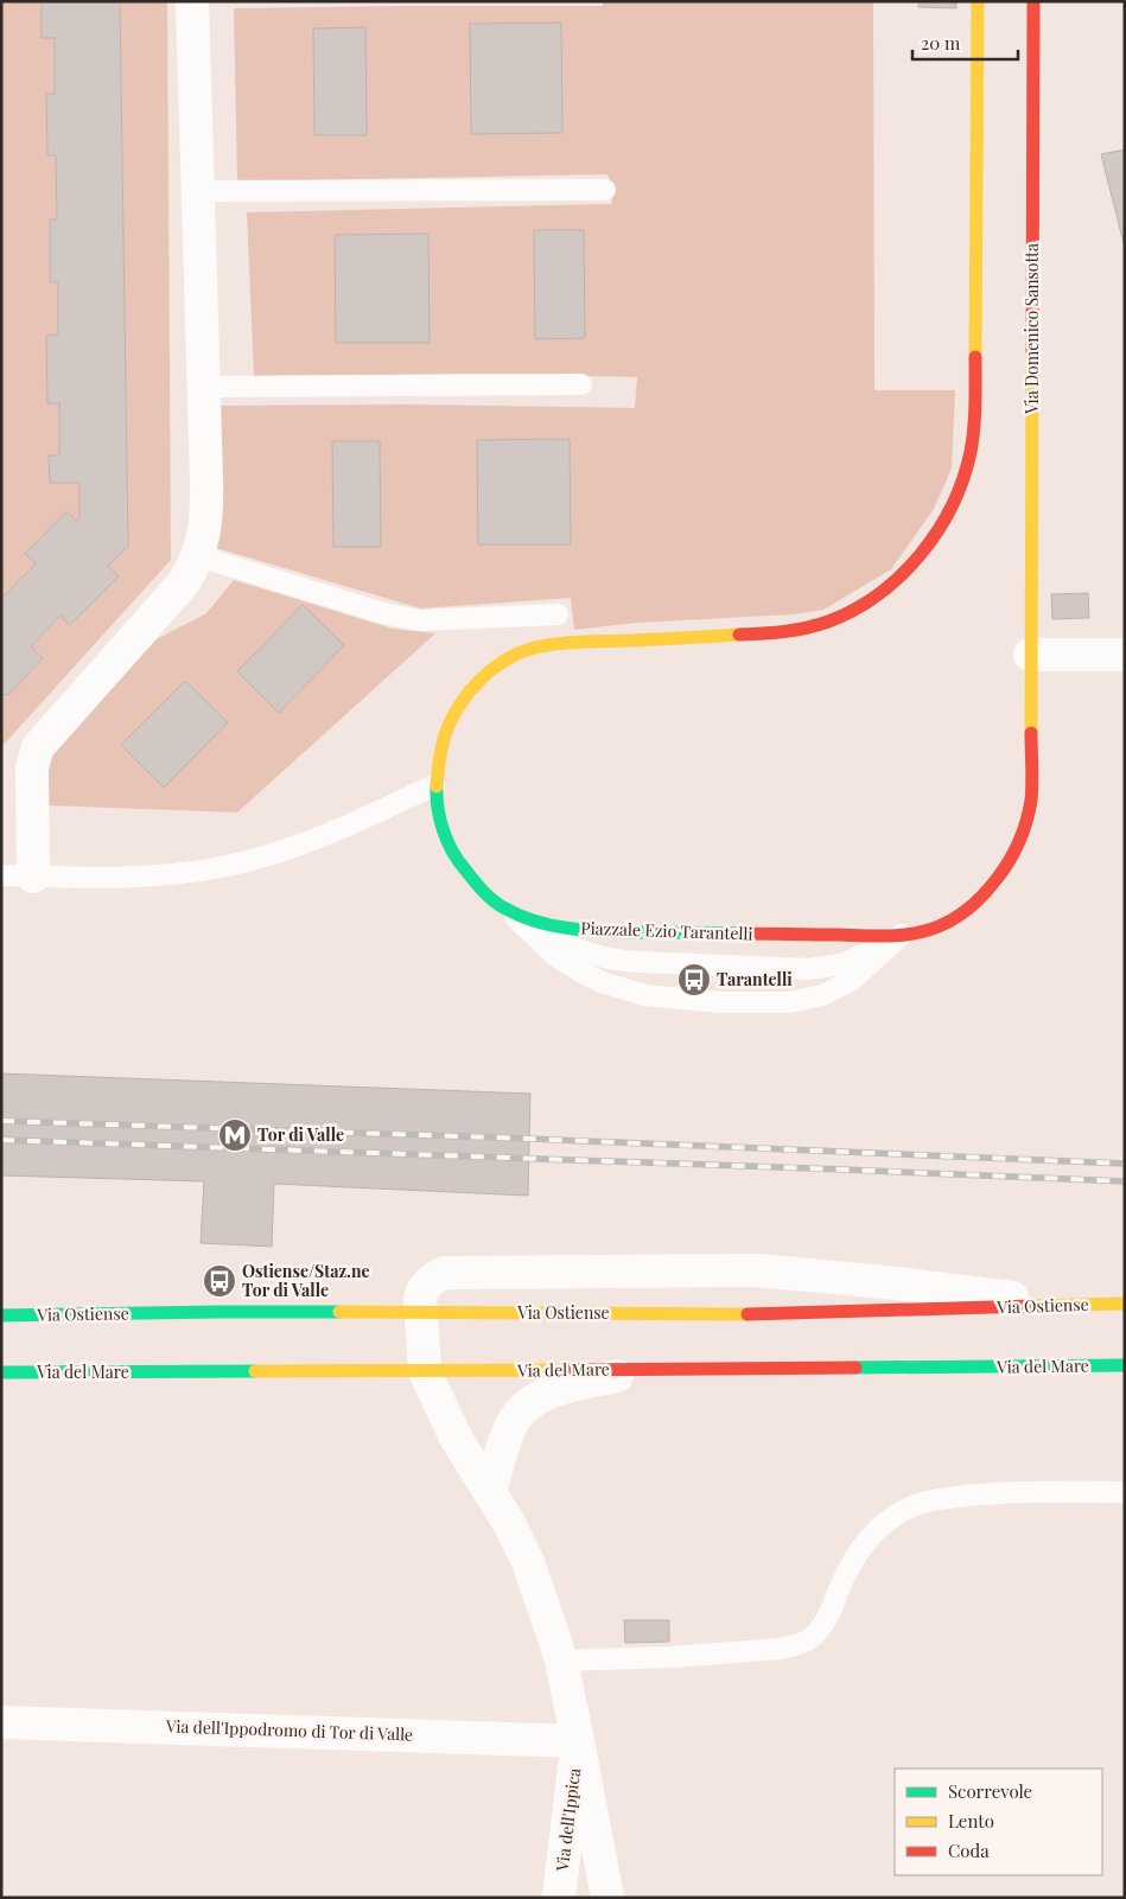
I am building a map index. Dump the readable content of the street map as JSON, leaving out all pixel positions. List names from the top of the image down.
{
  "streets": {
    "street": [
      "Via Domenico Sansotta",
      "Piazzale Ezio Tarantelli",
      "Via Ostiense",
      "Via del Mare",
      "Via dell'Ippodromo di Tor di Valle",
      "Via dell'Ippica"
    ]
  },
  "crossings": [
    ["Via Domenico Sansotta", "Piazzale Ezio Tarantelli"],
    ["Via dell'Ippodromo di Tor di Valle", "Via dell'Ippica"]
  ],
  "places": {
    "bus stop": ["Tarantelli", "Ostiense/Staz.ne Tor di Valle"],
    "metro station": ["Tor di Valle"]
  },
  "legend": ["Scorrevole", "Lento", "Coda"],
  "scale_bar": "20 m"
}
